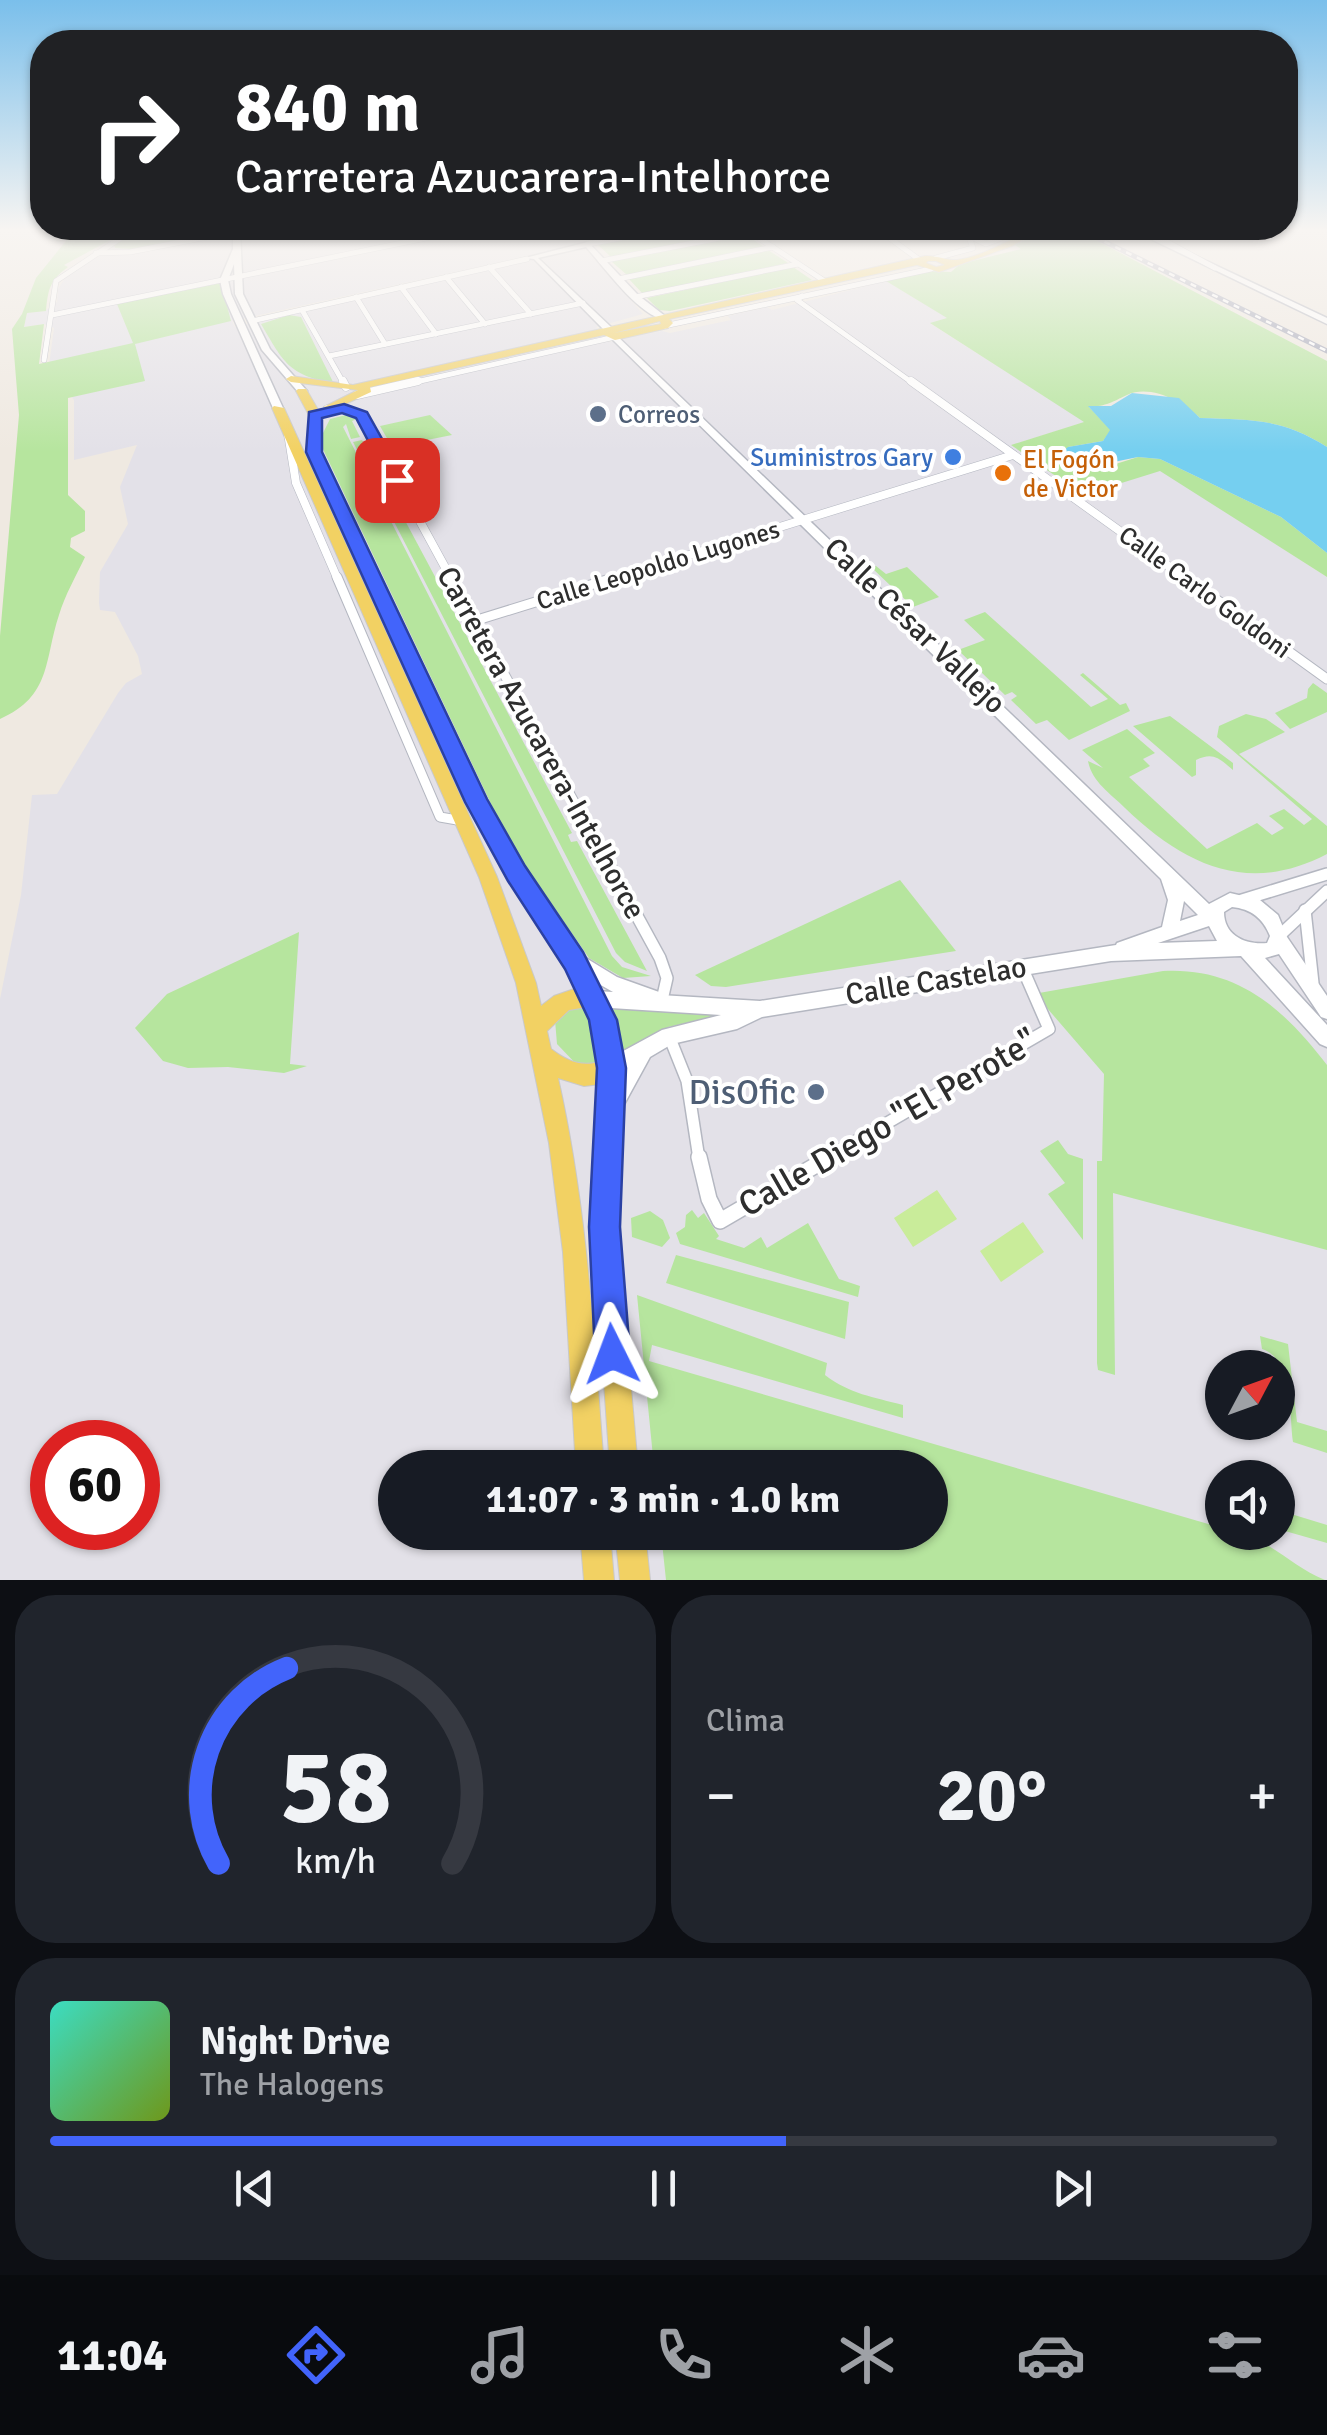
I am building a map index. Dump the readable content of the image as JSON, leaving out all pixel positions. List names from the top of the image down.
{
  "streets": {
    "main road": ["Carretera Azucarera-Intelhorce"],
    "street": [
      "Calle Leopoldo Lugones",
      "Calle Carlo Goldoni",
      "Calle César Vallejo",
      "Calle Castelao",
      "Calle Diego \"El Perote\""
    ]
  },
  "crossings": [
    ["Calle Leopoldo Lugones", "Calle Carlo Goldoni"],
    ["Calle Leopoldo Lugones", "Calle César Vallejo"],
    ["Calle Leopoldo Lugones", "Carretera Azucarera-Intelhorce"],
    ["Calle César Vallejo", "Calle Castelao"],
    ["Carretera Azucarera-Intelhorce", "Calle Castelao"],
    ["Calle Castelao", "Calle Diego \"El Perote\""]
  ],
  "places": [
    "Correos",
    "Suministros Gary",
    "El Fogón de Victor",
    "DisOfic"
  ],
  "north": "top right",
  "page": {
    "turn": ["840 m", "Carretera Azucarera-Intelhorce"],
    "limit": "60",
    "trip": "11:07 · 3 min · 1.0 km",
    "tile": "Clima",
    "heat": ["−", "20°", "+"],
    "song": ["Night Drive", "The Halogens"],
    "tabs": "11:04",
    "gauge": ["58", "km/h"]
  }
}
